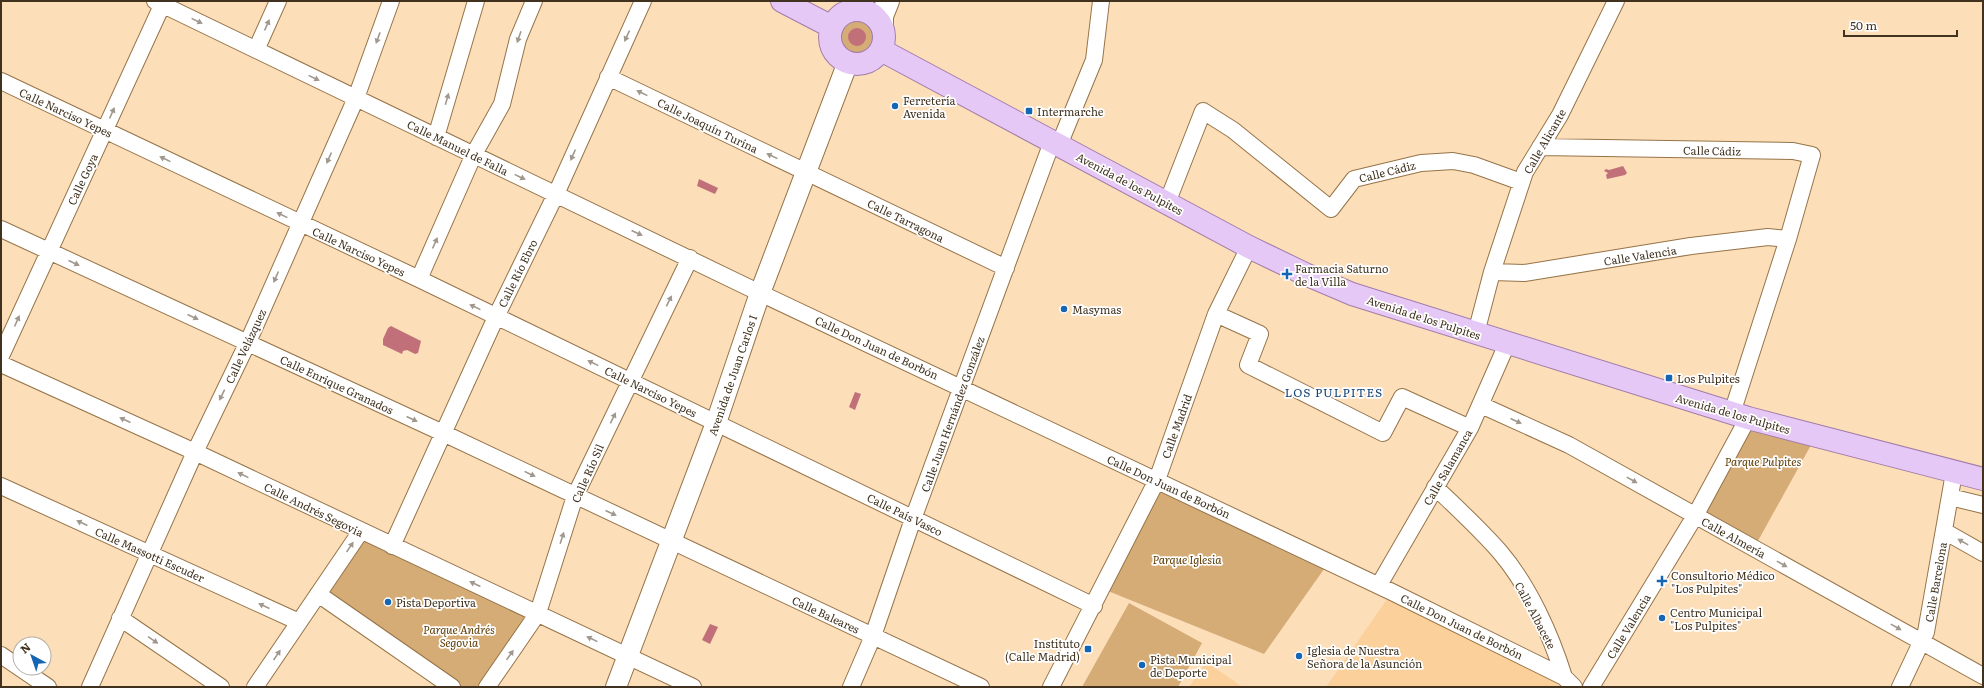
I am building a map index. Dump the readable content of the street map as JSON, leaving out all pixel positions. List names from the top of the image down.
{
  "streets": {
    "main road": ["Avenida de los Pulpites"],
    "street": [
      "Calle Narciso Yepes",
      "Calle Joaquín Turina",
      "Calle Alicante",
      "Calle Manuel de Falla",
      "Calle Cádiz",
      "Calle Goya",
      "Calle Tarragona",
      "Calle Valencia",
      "Calle Río Ebro",
      "Calle Velázquez",
      "Calle Don Juan de Borbón",
      "Avenida de Juan Carlos I",
      "Calle Enrique Granados",
      "Calle Juan Hernández González",
      "Calle Madrid",
      "Calle Salamanca",
      "Calle Río Sil",
      "Calle Andrés Segovia",
      "Calle País Vasco",
      "Calle Almería",
      "Calle Massotti Escuder",
      "Calle Barcelona",
      "Calle Baleares",
      "Calle Albacete"
    ]
  },
  "crossings": [
    ["Calle Narciso Yepes", "Calle Goya"],
    ["Calle Narciso Yepes", "Calle Río Ebro"],
    ["Calle Narciso Yepes", "Calle Velázquez"],
    ["Calle Narciso Yepes", "Avenida de Juan Carlos I"],
    ["Calle Narciso Yepes", "Calle Río Sil"],
    ["Calle Narciso Yepes", "Calle País Vasco"],
    ["Calle Joaquín Turina", "Calle Tarragona"],
    ["Calle Joaquín Turina", "Calle Río Ebro"],
    ["Calle Joaquín Turina", "Avenida de Juan Carlos I"],
    ["Calle Alicante", "Calle Cádiz"],
    ["Calle Alicante", "Avenida de los Pulpites"],
    ["Calle Alicante", "Calle Valencia"],
    ["Calle Manuel de Falla", "Calle Goya"],
    ["Calle Manuel de Falla", "Calle Río Ebro"],
    ["Calle Manuel de Falla", "Calle Velázquez"],
    ["Calle Manuel de Falla", "Calle Don Juan de Borbón"],
    ["Calle Manuel de Falla", "Avenida de Juan Carlos I"],
    ["Calle Manuel de Falla", "Calle Río Sil"],
    ["Calle Cádiz", "Avenida de los Pulpites"],
    ["Calle Cádiz", "Calle Valencia"],
    ["Calle Goya", "Calle Enrique Granados"],
    ["Avenida de los Pulpites", "Calle Valencia"],
    ["Avenida de los Pulpites", "Avenida de Juan Carlos I"],
    ["Avenida de los Pulpites", "Calle Juan Hernández González"],
    ["Avenida de los Pulpites", "Calle Madrid"],
    ["Avenida de los Pulpites", "Calle Salamanca"],
    ["Avenida de los Pulpites", "Calle Barcelona"],
    ["Calle Tarragona", "Avenida de Juan Carlos I"],
    ["Calle Tarragona", "Calle Juan Hernández González"],
    ["Calle Valencia", "Calle Almería"],
    ["Calle Río Ebro", "Calle Enrique Granados"],
    ["Calle Río Ebro", "Calle Andrés Segovia"],
    ["Calle Velázquez", "Calle Enrique Granados"],
    ["Calle Velázquez", "Calle Andrés Segovia"],
    ["Calle Velázquez", "Calle Massotti Escuder"],
    ["Calle Don Juan de Borbón", "Avenida de Juan Carlos I"],
    ["Calle Don Juan de Borbón", "Calle Juan Hernández González"],
    ["Calle Don Juan de Borbón", "Calle Madrid"],
    ["Calle Don Juan de Borbón", "Calle Salamanca"],
    ["Calle Don Juan de Borbón", "Calle Albacete"],
    ["Avenida de Juan Carlos I", "Calle Enrique Granados"],
    ["Avenida de Juan Carlos I", "Calle Andrés Segovia"],
    ["Avenida de Juan Carlos I", "Calle País Vasco"],
    ["Avenida de Juan Carlos I", "Calle Baleares"],
    ["Calle Enrique Granados", "Calle Río Sil"],
    ["Calle Enrique Granados", "Calle Baleares"],
    ["Calle Juan Hernández González", "Calle País Vasco"],
    ["Calle Juan Hernández González", "Calle Baleares"],
    ["Calle Madrid", "Calle País Vasco"],
    ["Calle Salamanca", "Calle Almería"],
    ["Calle Salamanca", "Calle Albacete"],
    ["Calle Río Sil", "Calle Andrés Segovia"],
    ["Calle Almería", "Calle Barcelona"]
  ],
  "one_way": [
    "Calle Narciso Yepes",
    "Calle Joaquín Turina",
    "Calle Manuel de Falla",
    "Calle Goya",
    "Calle Enrique Granados",
    "Calle Río Sil",
    "Calle Andrés Segovia",
    "Calle Almería"
  ],
  "districts": ["LOS PULPITES"],
  "parks": ["Parque Pulpites", "Parque Iglesia", "Parque Andrés Segovia"],
  "places": {
    "other": [
      "Ferretería Avenida",
      "Masymas",
      "Pista Deportiva",
      "Centro Municipal \"Los Pulpites\"",
      "Iglesia de Nuestra Señora de la Asunción",
      "Pista Municipal de Deporte"
    ],
    "transit": ["Intermarche", "Los Pulpites", "Instituto (Calle Madrid)"],
    "health": ["Farmacia Saturno de la Villa", "Consultorio Médico \"Los Pulpites\""]
  },
  "scale_bar": "50 m",
  "north": "top left"
}
